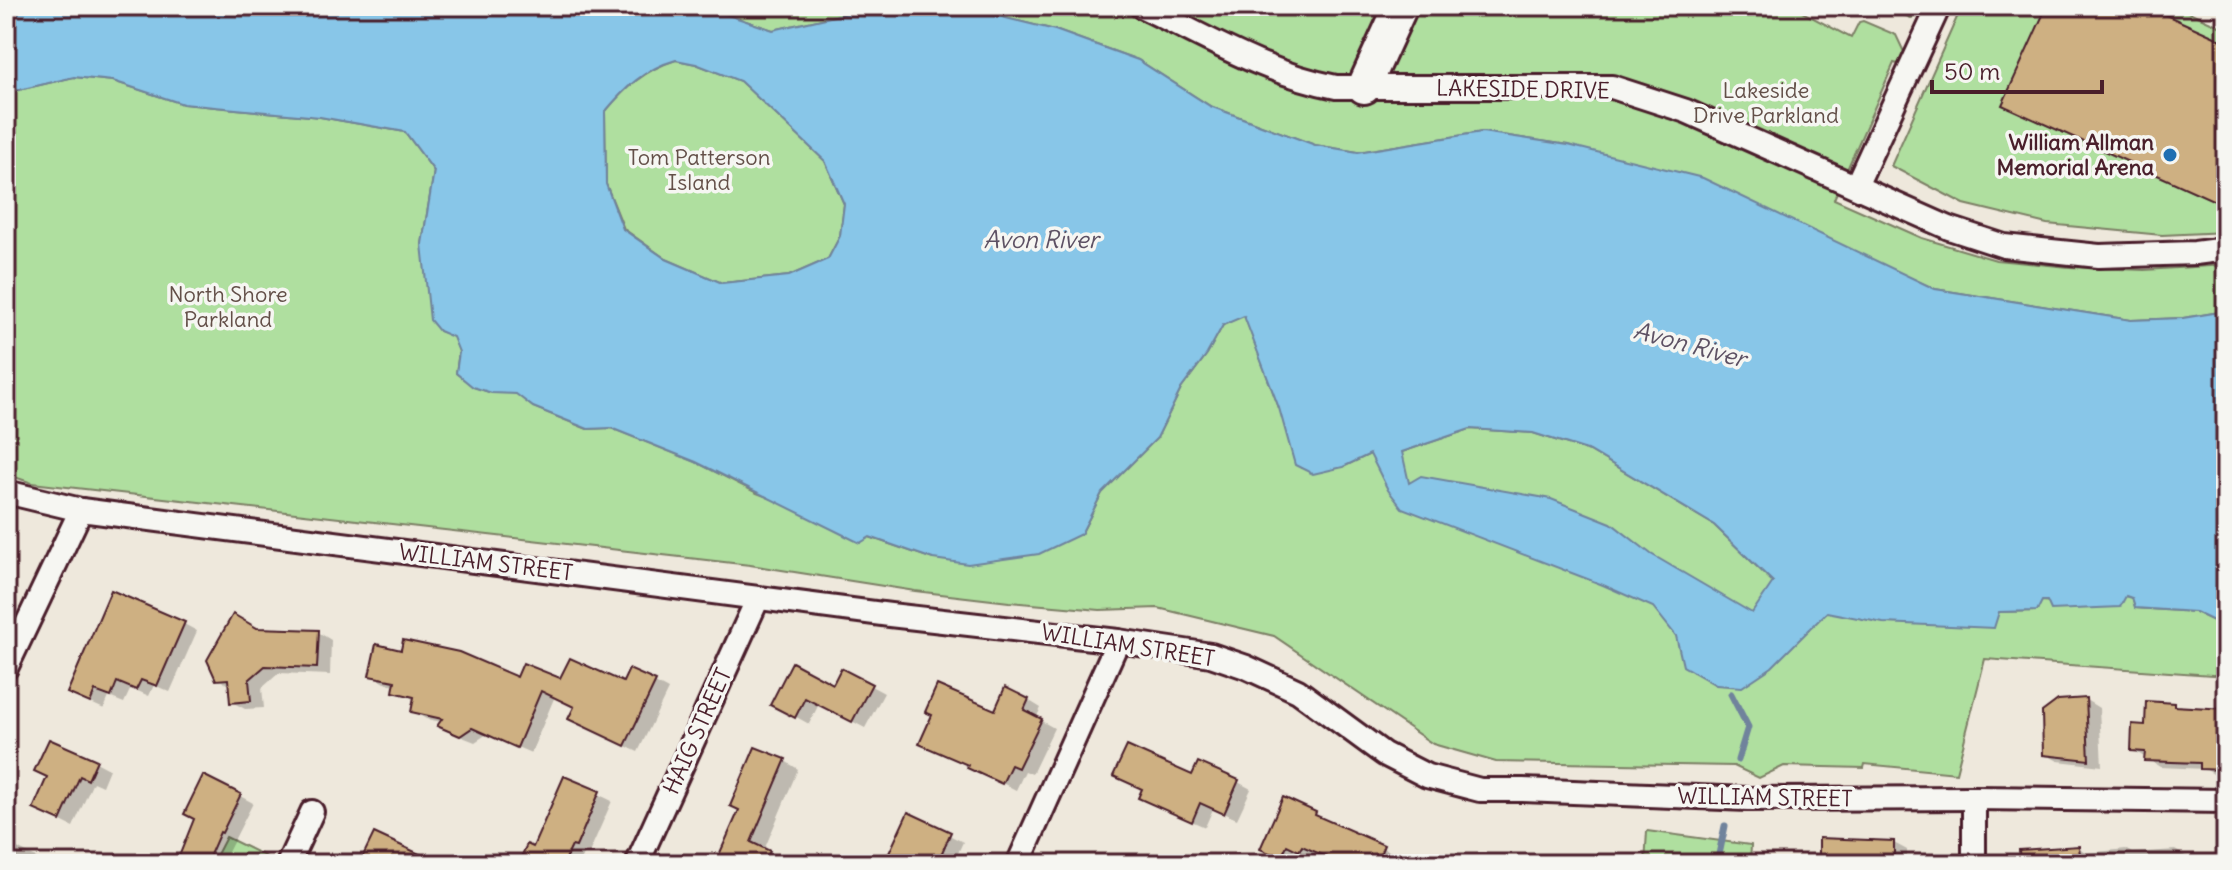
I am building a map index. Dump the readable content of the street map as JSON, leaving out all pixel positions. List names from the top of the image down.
{
  "streets": {
    "street": ["LAKESIDE DRIVE", "WILLIAM STREET", "HAIG STREET"]
  },
  "crossings": [
    ["WILLIAM STREET", "HAIG STREET"]
  ],
  "water": ["Avon River"],
  "parks": ["Lakeside Drive Parkland", "Tom Patterson Island", "North Shore Parkland"],
  "places": ["William Allman Memorial Arena"],
  "scale_bar": "50 m"
}
